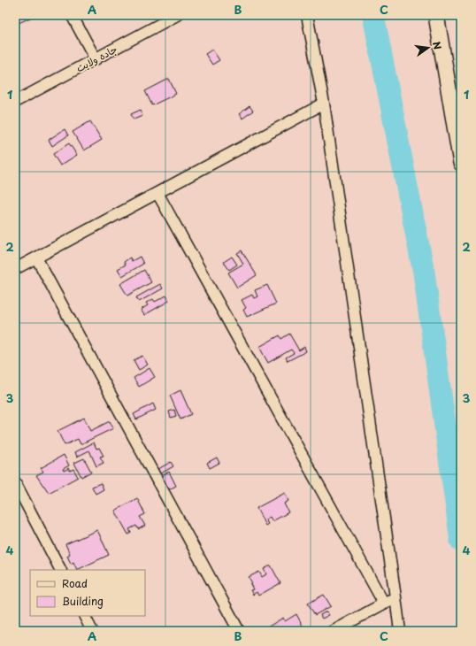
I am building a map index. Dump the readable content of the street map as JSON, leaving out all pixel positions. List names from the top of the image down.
{
  "streets": {
    "street": ["جاده ولایت"]
  },
  "legend": ["Road", "Building"],
  "north": "right",
  "grid": {
    "columns": ["A", "B", "C"],
    "rows": [
      "1",
      "2",
      "3",
      "4"
    ]
  }
}
